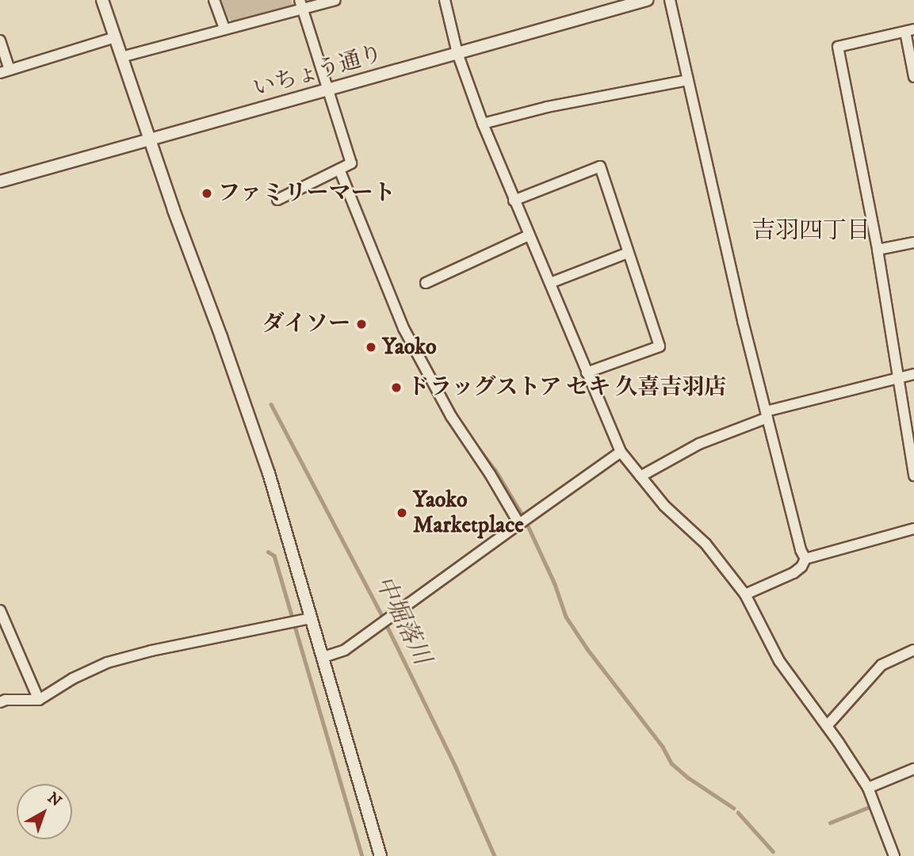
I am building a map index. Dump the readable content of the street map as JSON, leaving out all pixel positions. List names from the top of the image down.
{
  "streets": {
    "street": ["いちょう通り"]
  },
  "districts": ["吉羽四丁目"],
  "water": ["中堀落川"],
  "places": [
    "ファミリーマート",
    "ダイソー",
    "Yaoko",
    "ドラッグストア セキ 久喜吉羽店",
    "Yaoko Marketplace"
  ],
  "north": "top right"
}
